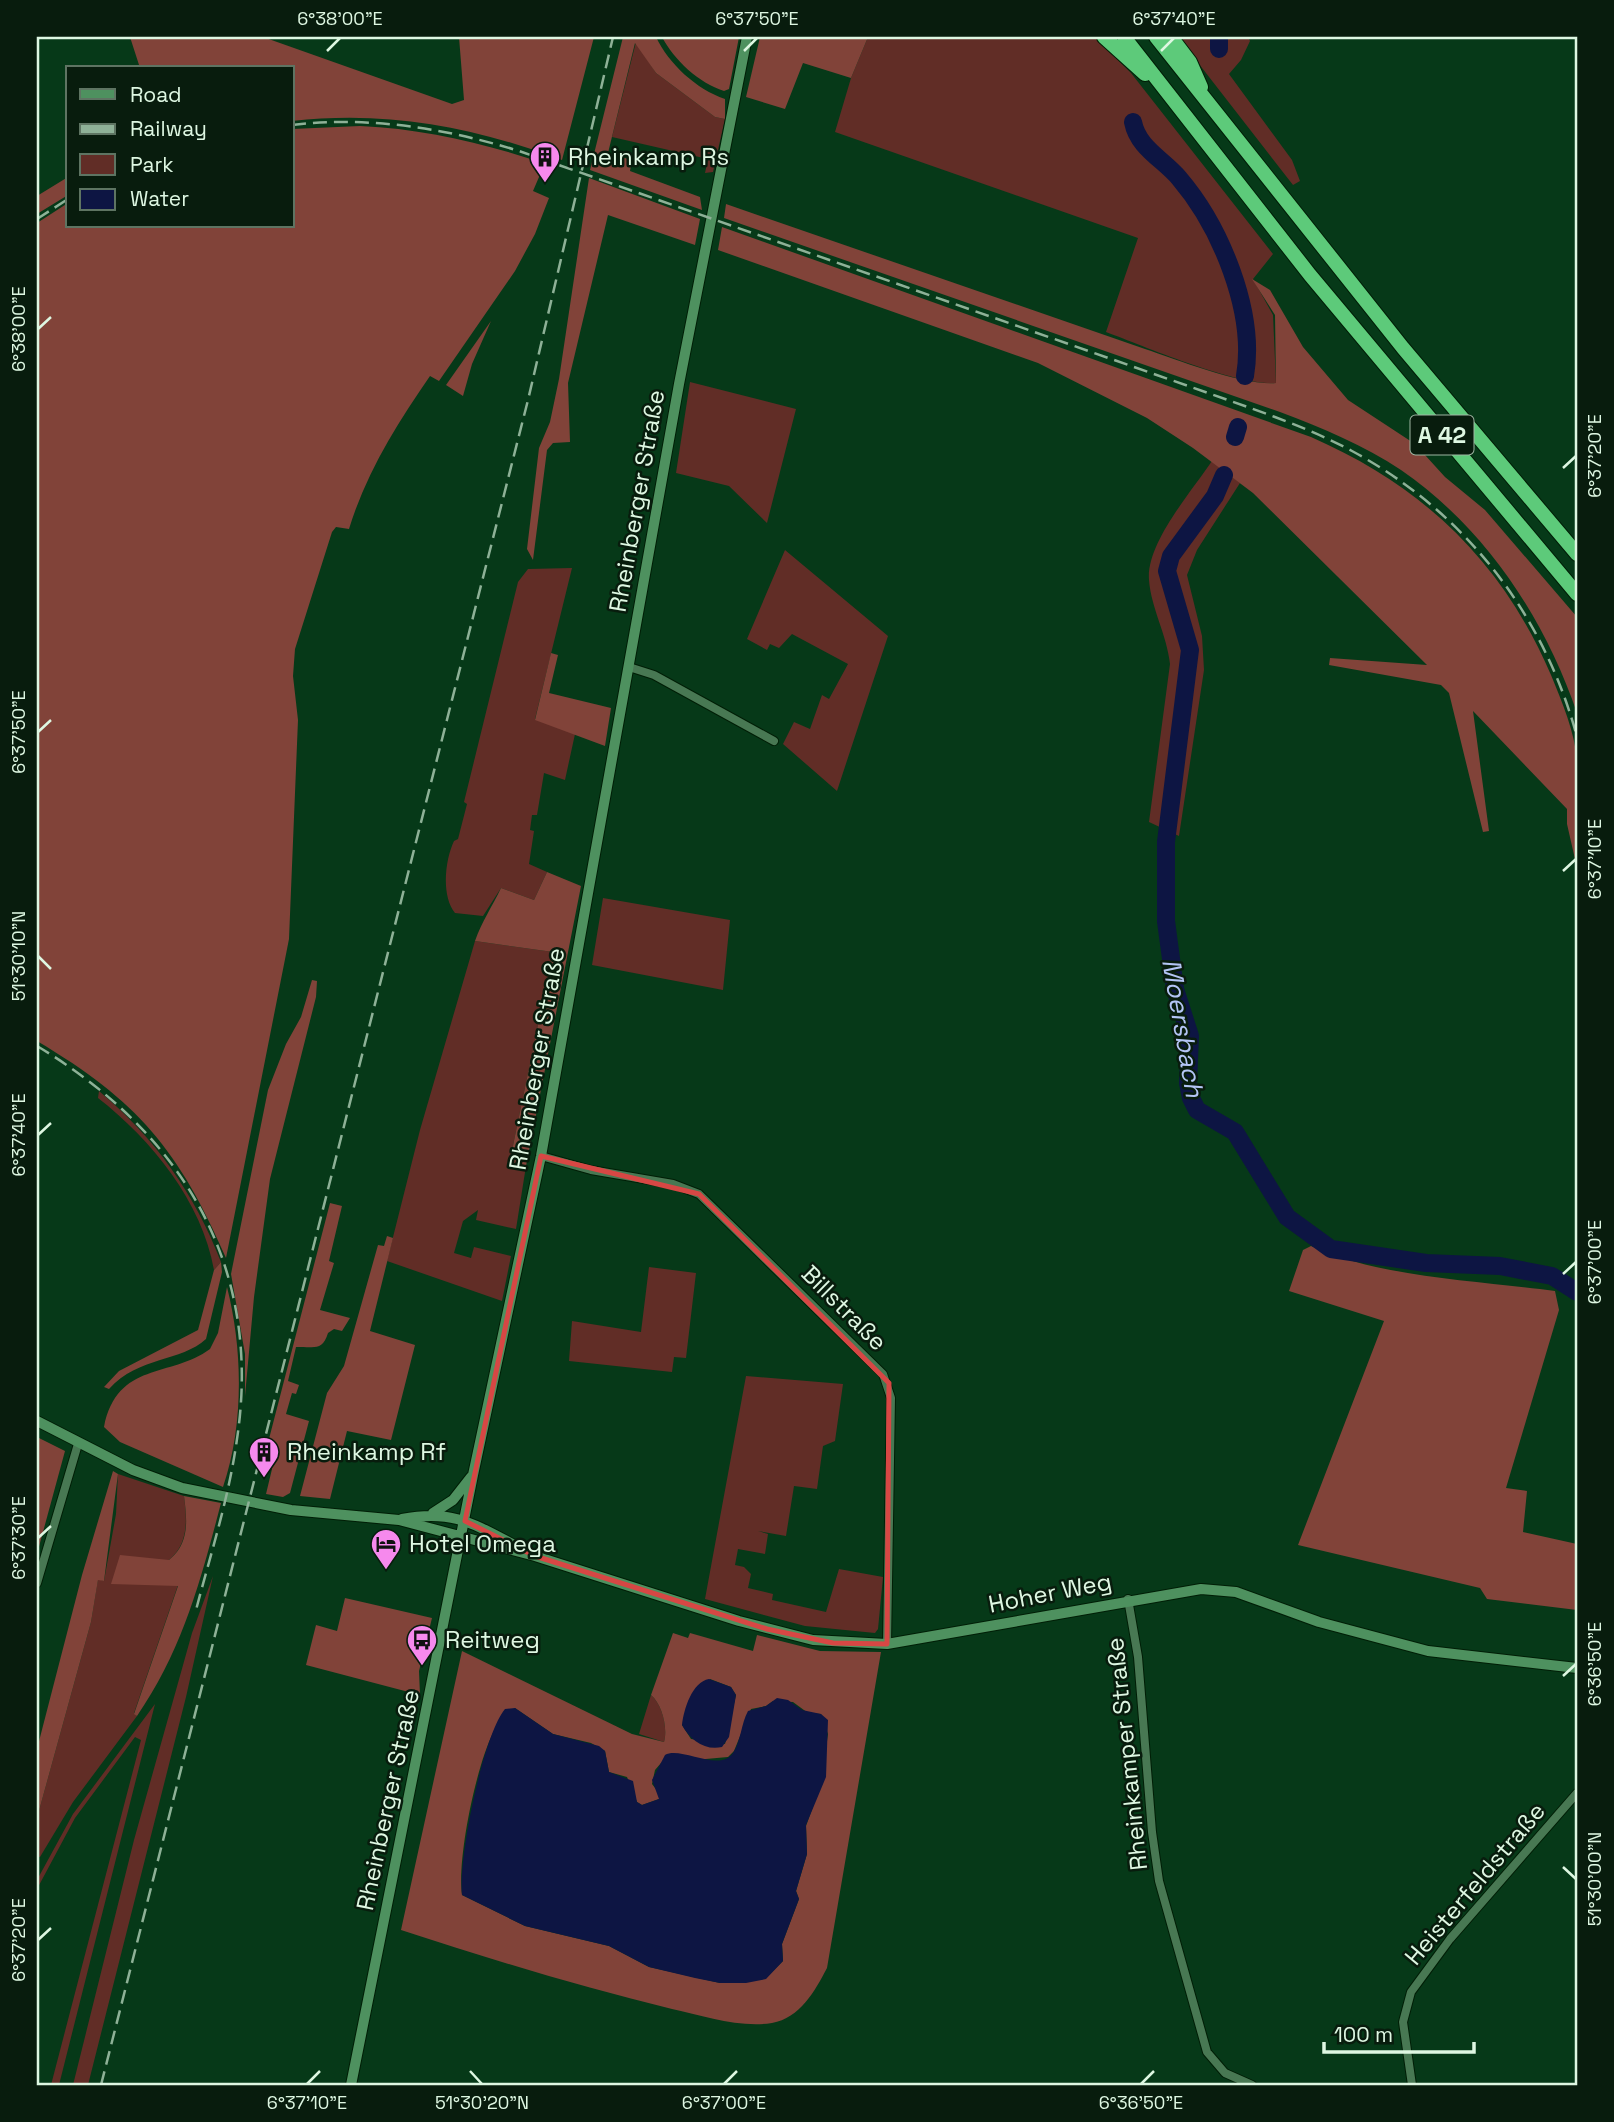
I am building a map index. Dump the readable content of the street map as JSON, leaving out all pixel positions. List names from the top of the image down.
{
  "streets": {
    "highway": ["A 42"],
    "main road": ["Rheinberger Straße", "Hoher Weg"],
    "street": ["Billstraße", "Rheinkamper Straße", "Heisterfeldstraße"]
  },
  "crossings": [
    ["Rheinberger Straße", "Billstraße"],
    ["Rheinberger Straße", "Hoher Weg"],
    ["Billstraße", "Hoher Weg"],
    ["Hoher Weg", "Rheinkamper Straße"]
  ],
  "water": ["Moersbach"],
  "places": {
    "building": ["Rheinkamp Rs", "Rheinkamp Rf"],
    "hotel": ["Hotel Omega"],
    "bus stop": ["Reitweg"]
  },
  "legend": [
    "Road",
    "Railway",
    "Park",
    "Water"
  ],
  "scale_bar": "100 m",
  "coordinates": [
    "6°38'00\"E",
    "6°37'50\"E",
    "6°37'40\"E",
    "6°37'20\"E",
    "6°37'10\"E",
    "51°30'10\"N",
    "6°37'00\"E",
    "6°37'30\"E",
    "6°36'50\"E",
    "51°30'00\"N",
    "51°30'20\"N"
  ]
}
